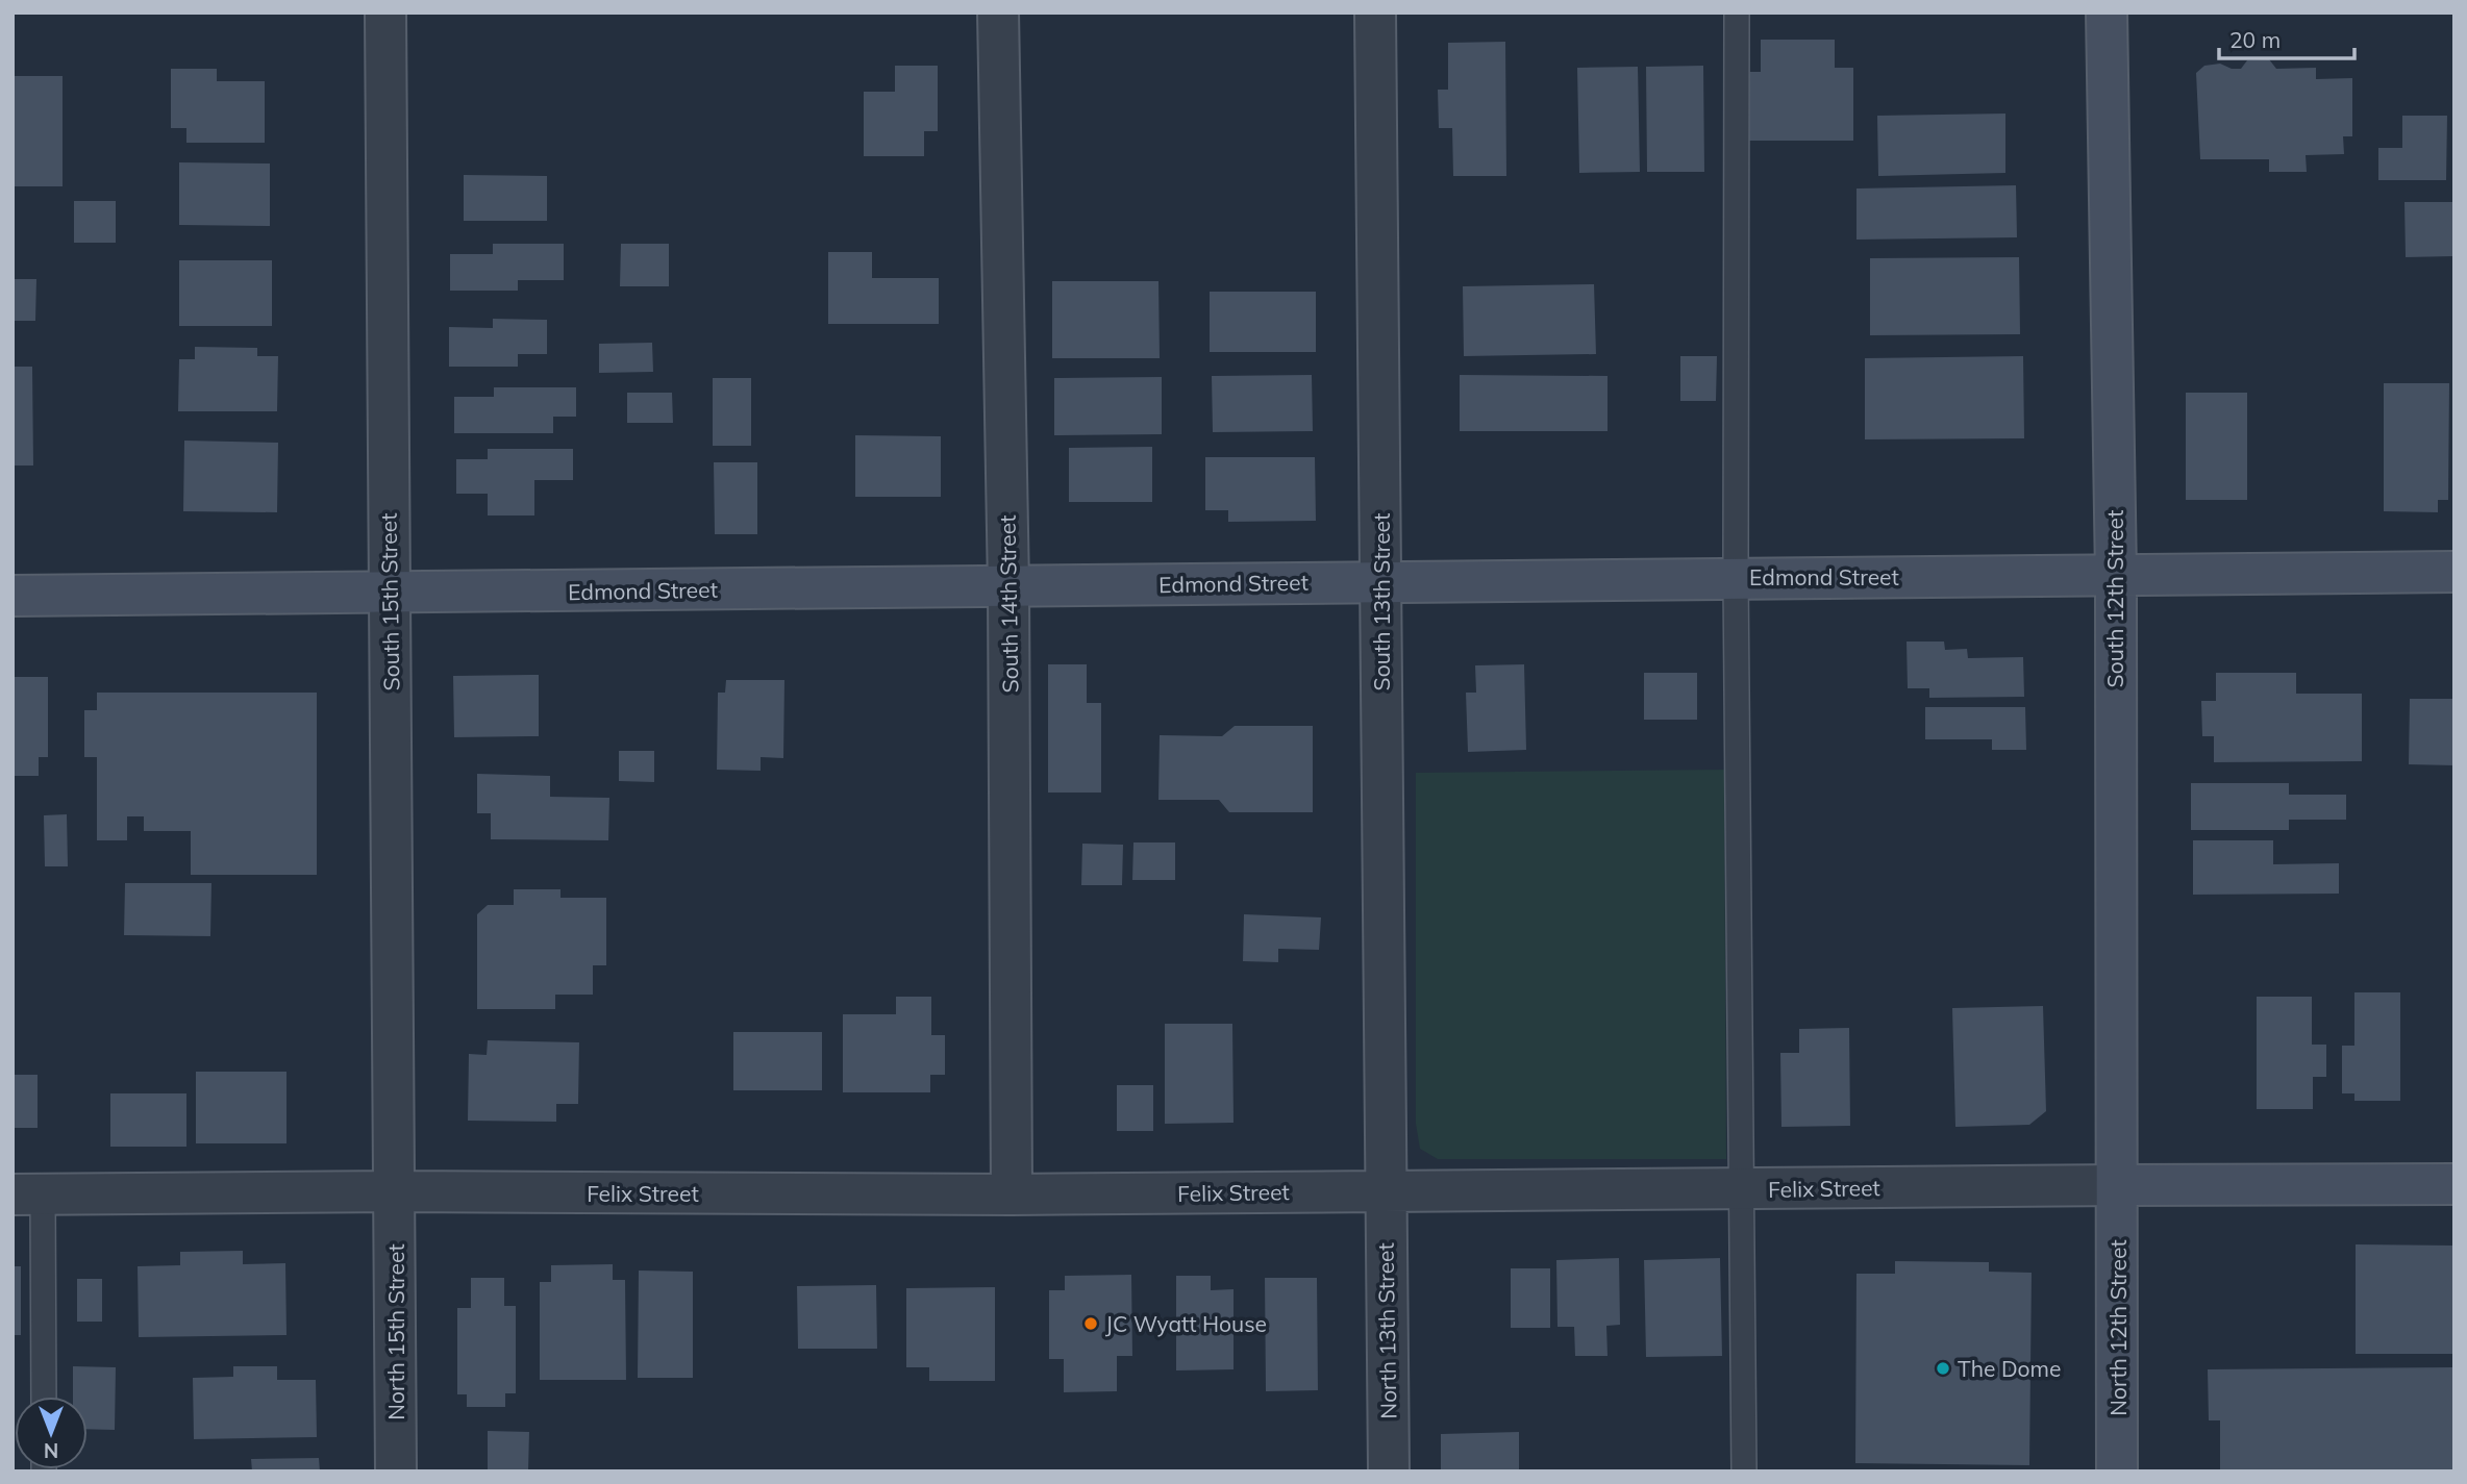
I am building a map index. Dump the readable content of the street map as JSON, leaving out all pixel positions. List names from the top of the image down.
{
  "streets": {
    "street": [
      "Edmond Street",
      "South 12th Street",
      "South 15th Street",
      "South 13th Street",
      "South 14th Street",
      "Felix Street",
      "North 12th Street",
      "North 13th Street",
      "North 15th Street"
    ]
  },
  "crossings": [
    ["Edmond Street", "South 12th Street"],
    ["Edmond Street", "South 15th Street"],
    ["Edmond Street", "South 13th Street"],
    ["Edmond Street", "South 14th Street"],
    ["South 12th Street", "Felix Street"],
    ["South 12th Street", "North 12th Street"],
    ["South 15th Street", "Felix Street"],
    ["South 15th Street", "North 15th Street"],
    ["South 13th Street", "Felix Street"],
    ["South 13th Street", "North 13th Street"],
    ["South 14th Street", "Felix Street"],
    ["Felix Street", "North 12th Street"],
    ["Felix Street", "North 13th Street"],
    ["Felix Street", "North 15th Street"]
  ],
  "places": ["JC Wyatt House", "The Dome"],
  "scale_bar": "20 m",
  "north": "bottom"
}
